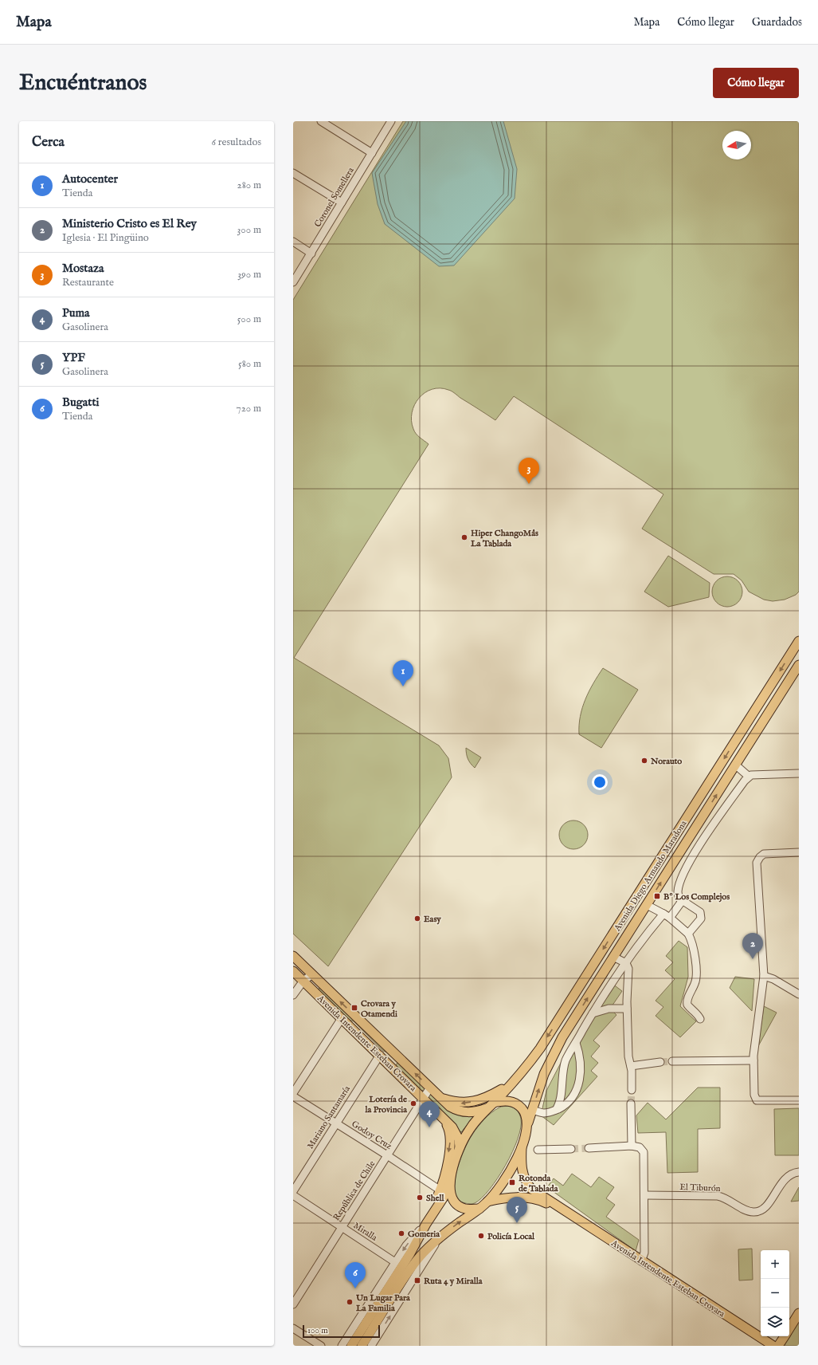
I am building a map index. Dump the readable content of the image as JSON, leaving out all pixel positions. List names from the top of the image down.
{
  "streets": {
    "main road": ["Avenida Diego Armando Maradona", "Avenida Intendente Esteban Crovara"],
    "street": [
      "Coronel Somellera",
      "Mariano Santamaría",
      "Godoy Cruz",
      "El Tiburón",
      "República de Chile",
      "Miralla"
    ]
  },
  "crossings": [
    ["Avenida Diego Armando Maradona", "Avenida Intendente Esteban Crovara"],
    ["Avenida Intendente Esteban Crovara", "Mariano Santamaría"],
    ["Avenida Intendente Esteban Crovara", "República de Chile"],
    ["Mariano Santamaría", "Godoy Cruz"],
    ["Godoy Cruz", "República de Chile"],
    ["República de Chile", "Miralla"]
  ],
  "places": {
    "other": [
      "Hiper ChangoMâs La Tablada",
      "Norauto",
      "Easy",
      "Lotería de la Provincia",
      "Shell",
      "Gomeria",
      "Policía Local",
      "Un Lugar Para La Familia"
    ],
    "transit": [
      "Bº Los Complejos",
      "Crovara y Otamendi",
      "Rotonda de Tablada",
      "Ruta 4 y Miralla"
    ]
  },
  "scale_bar": "100 m",
  "north": "left",
  "page": {
    "header": "Mapa",
    "nav": ["Mapa", "Cómo llegar", "Guardados"],
    "buttons": "Cómo llegar",
    "title": "Encuéntranos",
    "heading": ["Cerca", "6 resultados"],
    "list": [
      {
        "mark": "1",
        "name": "Autocenter",
        "note": "Tienda",
        "value": "280 m"
      },
      {
        "mark": "2",
        "name": "Ministerio Cristo es El Rey",
        "note": "Iglesia · El Pingüino",
        "value": "300 m"
      },
      {
        "mark": "3",
        "name": "Mostaza",
        "note": "Restaurante",
        "value": "390 m"
      },
      {
        "mark": "4",
        "name": "Puma",
        "note": "Gasolinera",
        "value": "500 m"
      },
      {
        "mark": "5",
        "name": "YPF",
        "note": "Gasolinera",
        "value": "580 m"
      },
      {
        "mark": "6",
        "name": "Bugatti",
        "note": "Tienda",
        "value": "720 m"
      }
    ],
    "pins": [
      "3",
      "1",
      "2",
      "4",
      "5",
      "6"
    ],
    "map_buttons": ["+", "−"],
    "scale": "100 m"
  }
}
